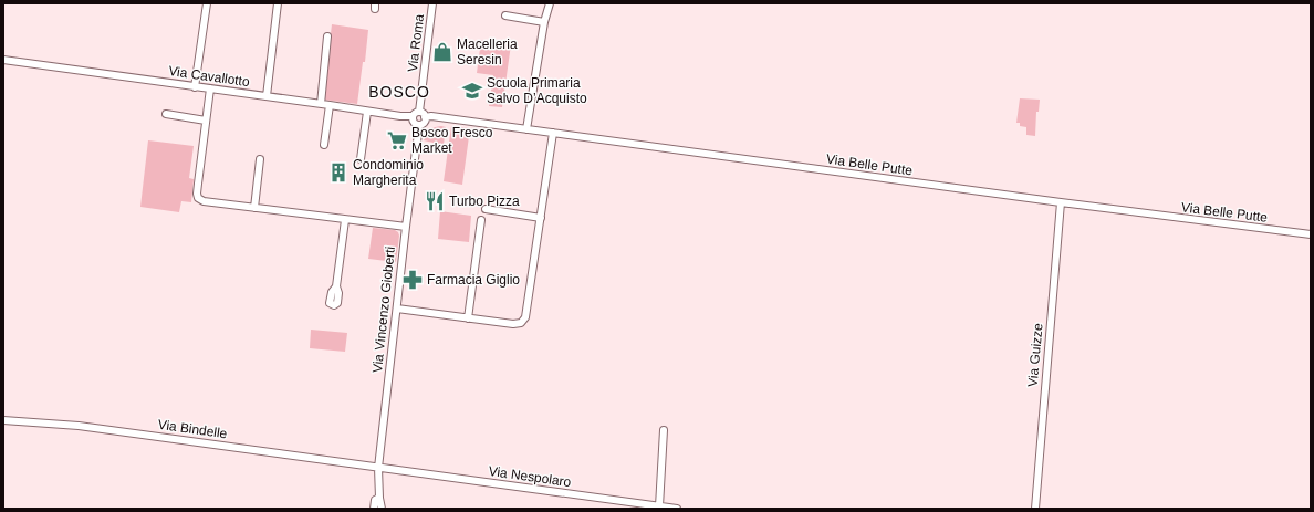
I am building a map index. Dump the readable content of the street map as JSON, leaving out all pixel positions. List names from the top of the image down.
{
  "streets": {
    "street": [
      "Via Roma",
      "Via Cavallotto",
      "Via Belle Putte",
      "Via Vincenzo Gioberti",
      "Via Guizze",
      "Via Bindelle",
      "Via Nespolaro"
    ]
  },
  "crossings": [
    ["Via Roma", "Via Cavallotto"],
    ["Via Roma", "Via Belle Putte"],
    ["Via Roma", "Via Vincenzo Gioberti"],
    ["Via Cavallotto", "Via Belle Putte"],
    ["Via Cavallotto", "Via Vincenzo Gioberti"],
    ["Via Belle Putte", "Via Vincenzo Gioberti"],
    ["Via Belle Putte", "Via Guizze"],
    ["Via Vincenzo Gioberti", "Via Bindelle"],
    ["Via Vincenzo Gioberti", "Via Nespolaro"],
    ["Via Bindelle", "Via Nespolaro"]
  ],
  "districts": ["BOSCO"],
  "places": {
    "shop": ["Macelleria Seresin"],
    "school or university": ["Scuola Primaria Salvo D’Acquisto"],
    "supermarket": ["Bosco Fresco Market"],
    "building": ["Condominio Margherita"],
    "restaurant": ["Turbo Pizza"],
    "pharmacy": ["Farmacia Giglio"]
  }
}
